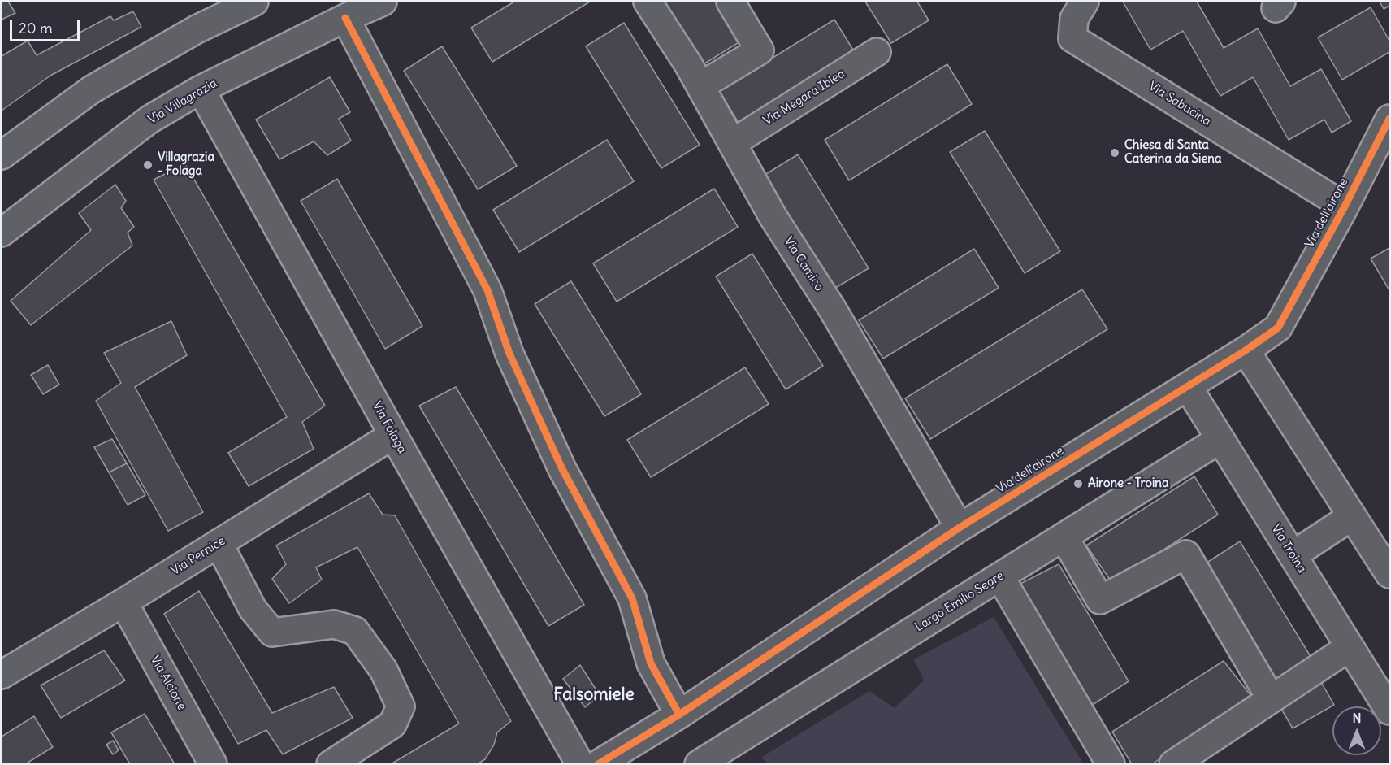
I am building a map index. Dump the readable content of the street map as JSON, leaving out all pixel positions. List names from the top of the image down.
{
  "streets": {
    "street": [
      "Via Megara Iblea",
      "Via Villagrazia",
      "Via Sabucina",
      "Via dell'airone",
      "Via Camico",
      "Via Folaga",
      "Via Troina",
      "Via Pernice",
      "Largo Emilio Segre",
      "Via Alcione"
    ]
  },
  "crossings": [
    ["Via Megara Iblea", "Via Camico"],
    ["Via Villagrazia", "Via Folaga"],
    ["Via Sabucina", "Via dell'airone"],
    ["Via dell'airone", "Via Camico"],
    ["Via dell'airone", "Via Troina"],
    ["Via Folaga", "Via Pernice"],
    ["Via Troina", "Largo Emilio Segre"],
    ["Via Pernice", "Via Alcione"]
  ],
  "districts": ["Falsomiele"],
  "places": ["Chiesa di Santa Caterina da Siena", "Villagrazia - Folaga", "Airone - Troina"],
  "scale_bar": "20 m",
  "north": "top"
}
